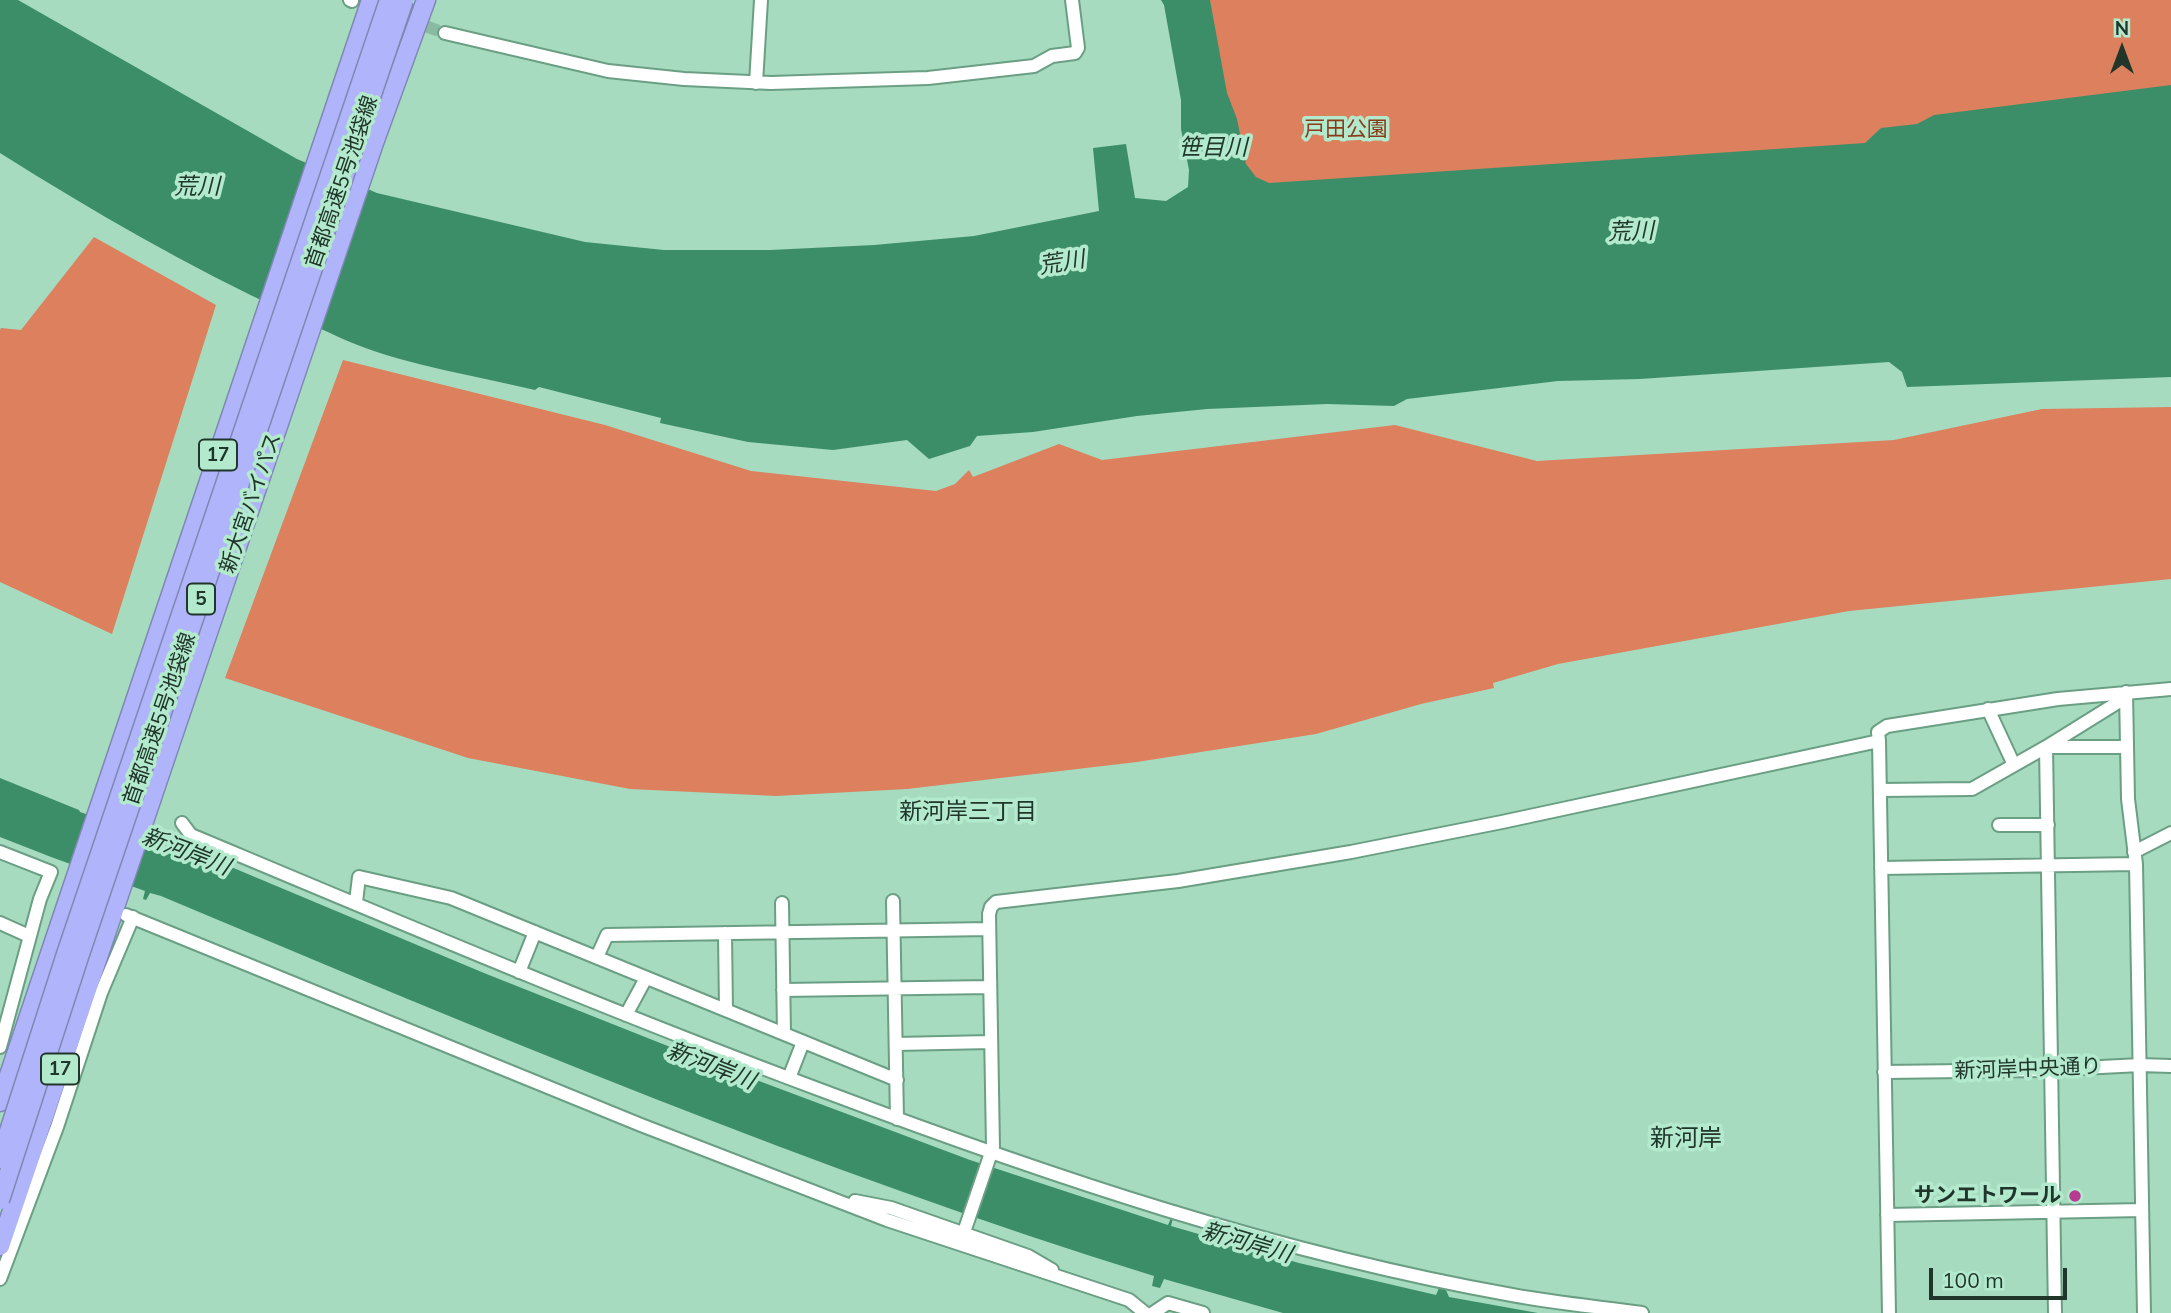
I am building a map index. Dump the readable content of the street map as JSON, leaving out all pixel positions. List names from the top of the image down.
{
  "streets": {
    "highway": [
      "首都高速5号池袋線",
      "17",
      "新大宮バイパス",
      "5"
    ],
    "street": ["新河岸中央通り"]
  },
  "crossings": [
    ["首都高速5号池袋線", "17"]
  ],
  "districts": ["新河岸三丁目", "新河岸"],
  "water": ["笹目川", "荒川", "新河岸川"],
  "parks": ["戸田公園"],
  "places": ["サンエトワール"],
  "scale_bar": "100 m",
  "north": "top"
}
